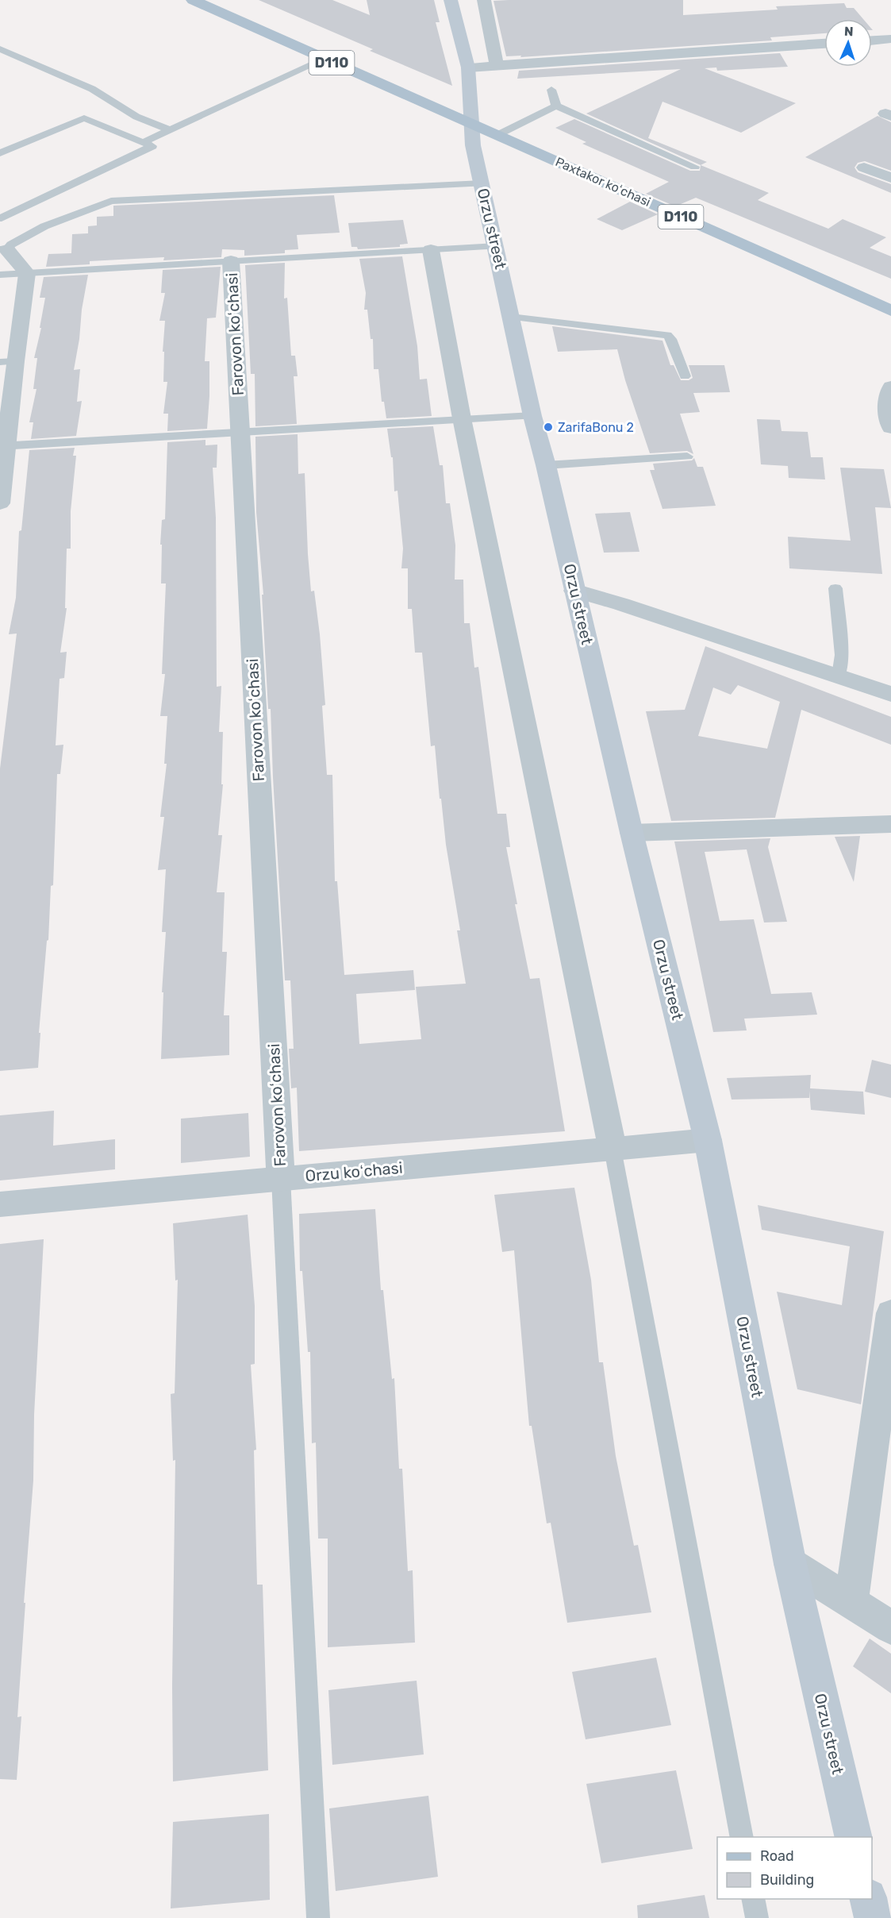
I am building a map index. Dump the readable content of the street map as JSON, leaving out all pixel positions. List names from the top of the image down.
{
  "streets": {
    "main road": ["D110", "Paxtakor koʻchasi", "Orzu street"],
    "street": ["Farovon koʻchasi", "Orzu koʻchasi"]
  },
  "crossings": [
    ["D110", "Paxtakor koʻchasi"],
    ["D110", "Orzu street"],
    ["Paxtakor koʻchasi", "Orzu street"],
    ["Orzu street", "Orzu koʻchasi"],
    ["Farovon koʻchasi", "Orzu koʻchasi"]
  ],
  "places": ["ZarifaBonu 2"],
  "legend": ["Road", "Building"],
  "north": "top"
}
